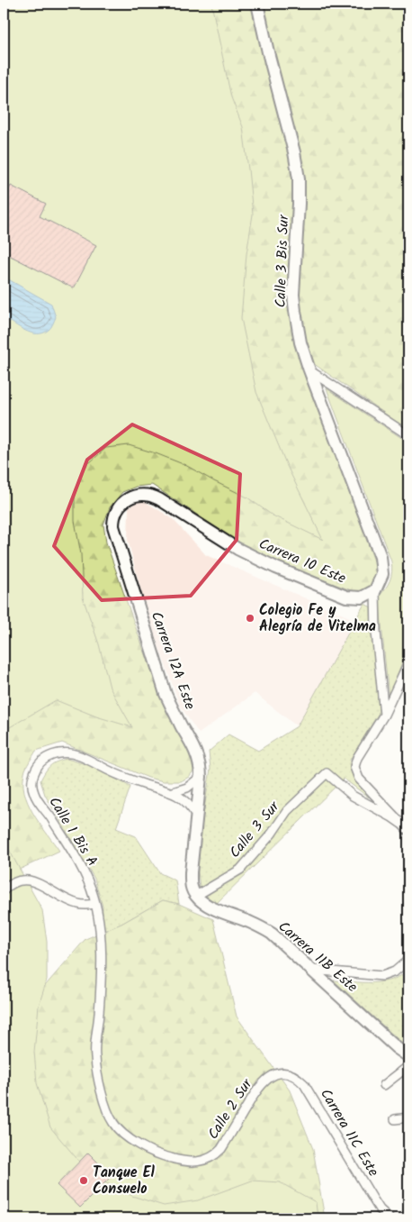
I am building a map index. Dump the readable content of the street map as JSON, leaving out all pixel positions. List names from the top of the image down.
{
  "streets": {
    "street": [
      "Calle 3 Bis Sur",
      "Carrera 10 Este",
      "Carrera 12A Este",
      "Calle 3 Sur",
      "Calle 1 Bis A",
      "Carrera 11B Este",
      "Calle 2 Sur",
      "Carrera 11C Este"
    ]
  },
  "crossings": [
    ["Calle 3 Bis Sur", "Carrera 10 Este"],
    ["Carrera 10 Este", "Carrera 12A Este"],
    ["Carrera 12A Este", "Calle 3 Sur"],
    ["Carrera 12A Este", "Carrera 11B Este"],
    ["Calle 3 Sur", "Carrera 11B Este"],
    ["Calle 1 Bis A", "Calle 2 Sur"],
    ["Calle 2 Sur", "Carrera 11C Este"]
  ],
  "places": ["Colegio Fe y Alegría de Vitelma", "Tanque El Consuelo"]
}
